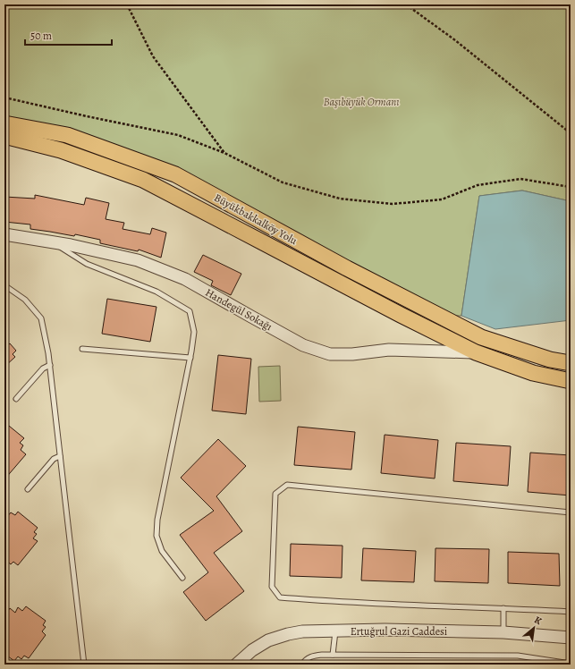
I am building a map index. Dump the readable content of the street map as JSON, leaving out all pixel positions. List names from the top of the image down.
{
  "streets": {
    "highway": ["Büyükbakkalköy Yolu"],
    "street": ["Handegül Sokağı", "Ertuğrul Gazi Caddesi"]
  },
  "crossings": [
    ["Büyükbakkalköy Yolu", "Handegül Sokağı"]
  ],
  "parks": ["Başıbüyük Ormanı"],
  "scale_bar": "50 m",
  "north": "top right"
}
